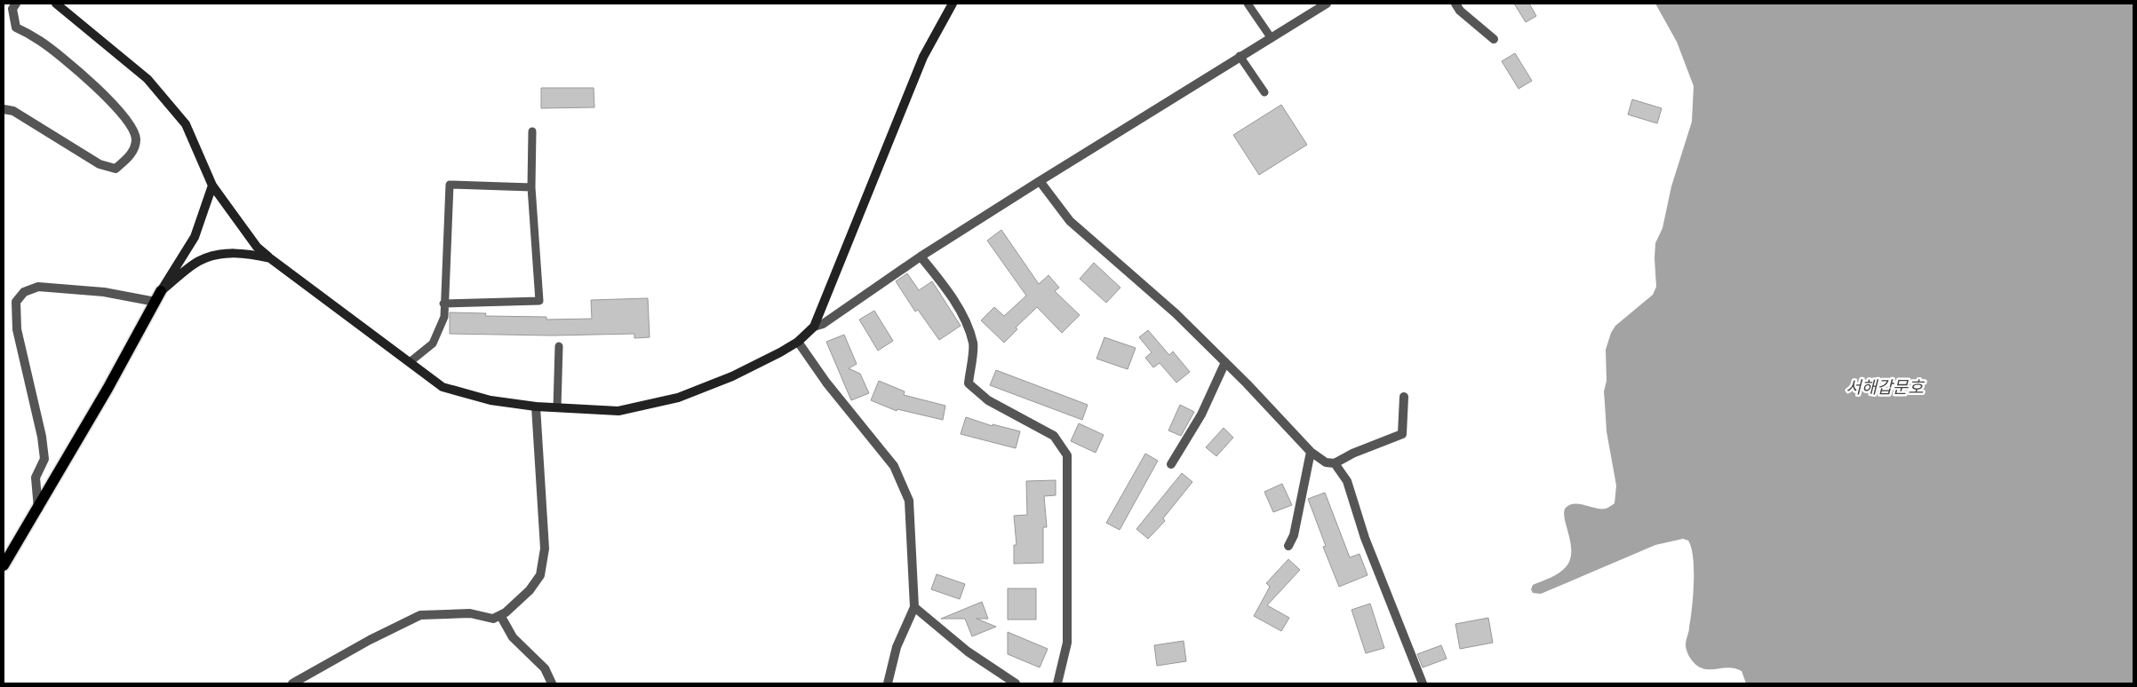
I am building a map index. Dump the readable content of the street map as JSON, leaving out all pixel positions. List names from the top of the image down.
{
  "water": ["서해갑문호"]
}
